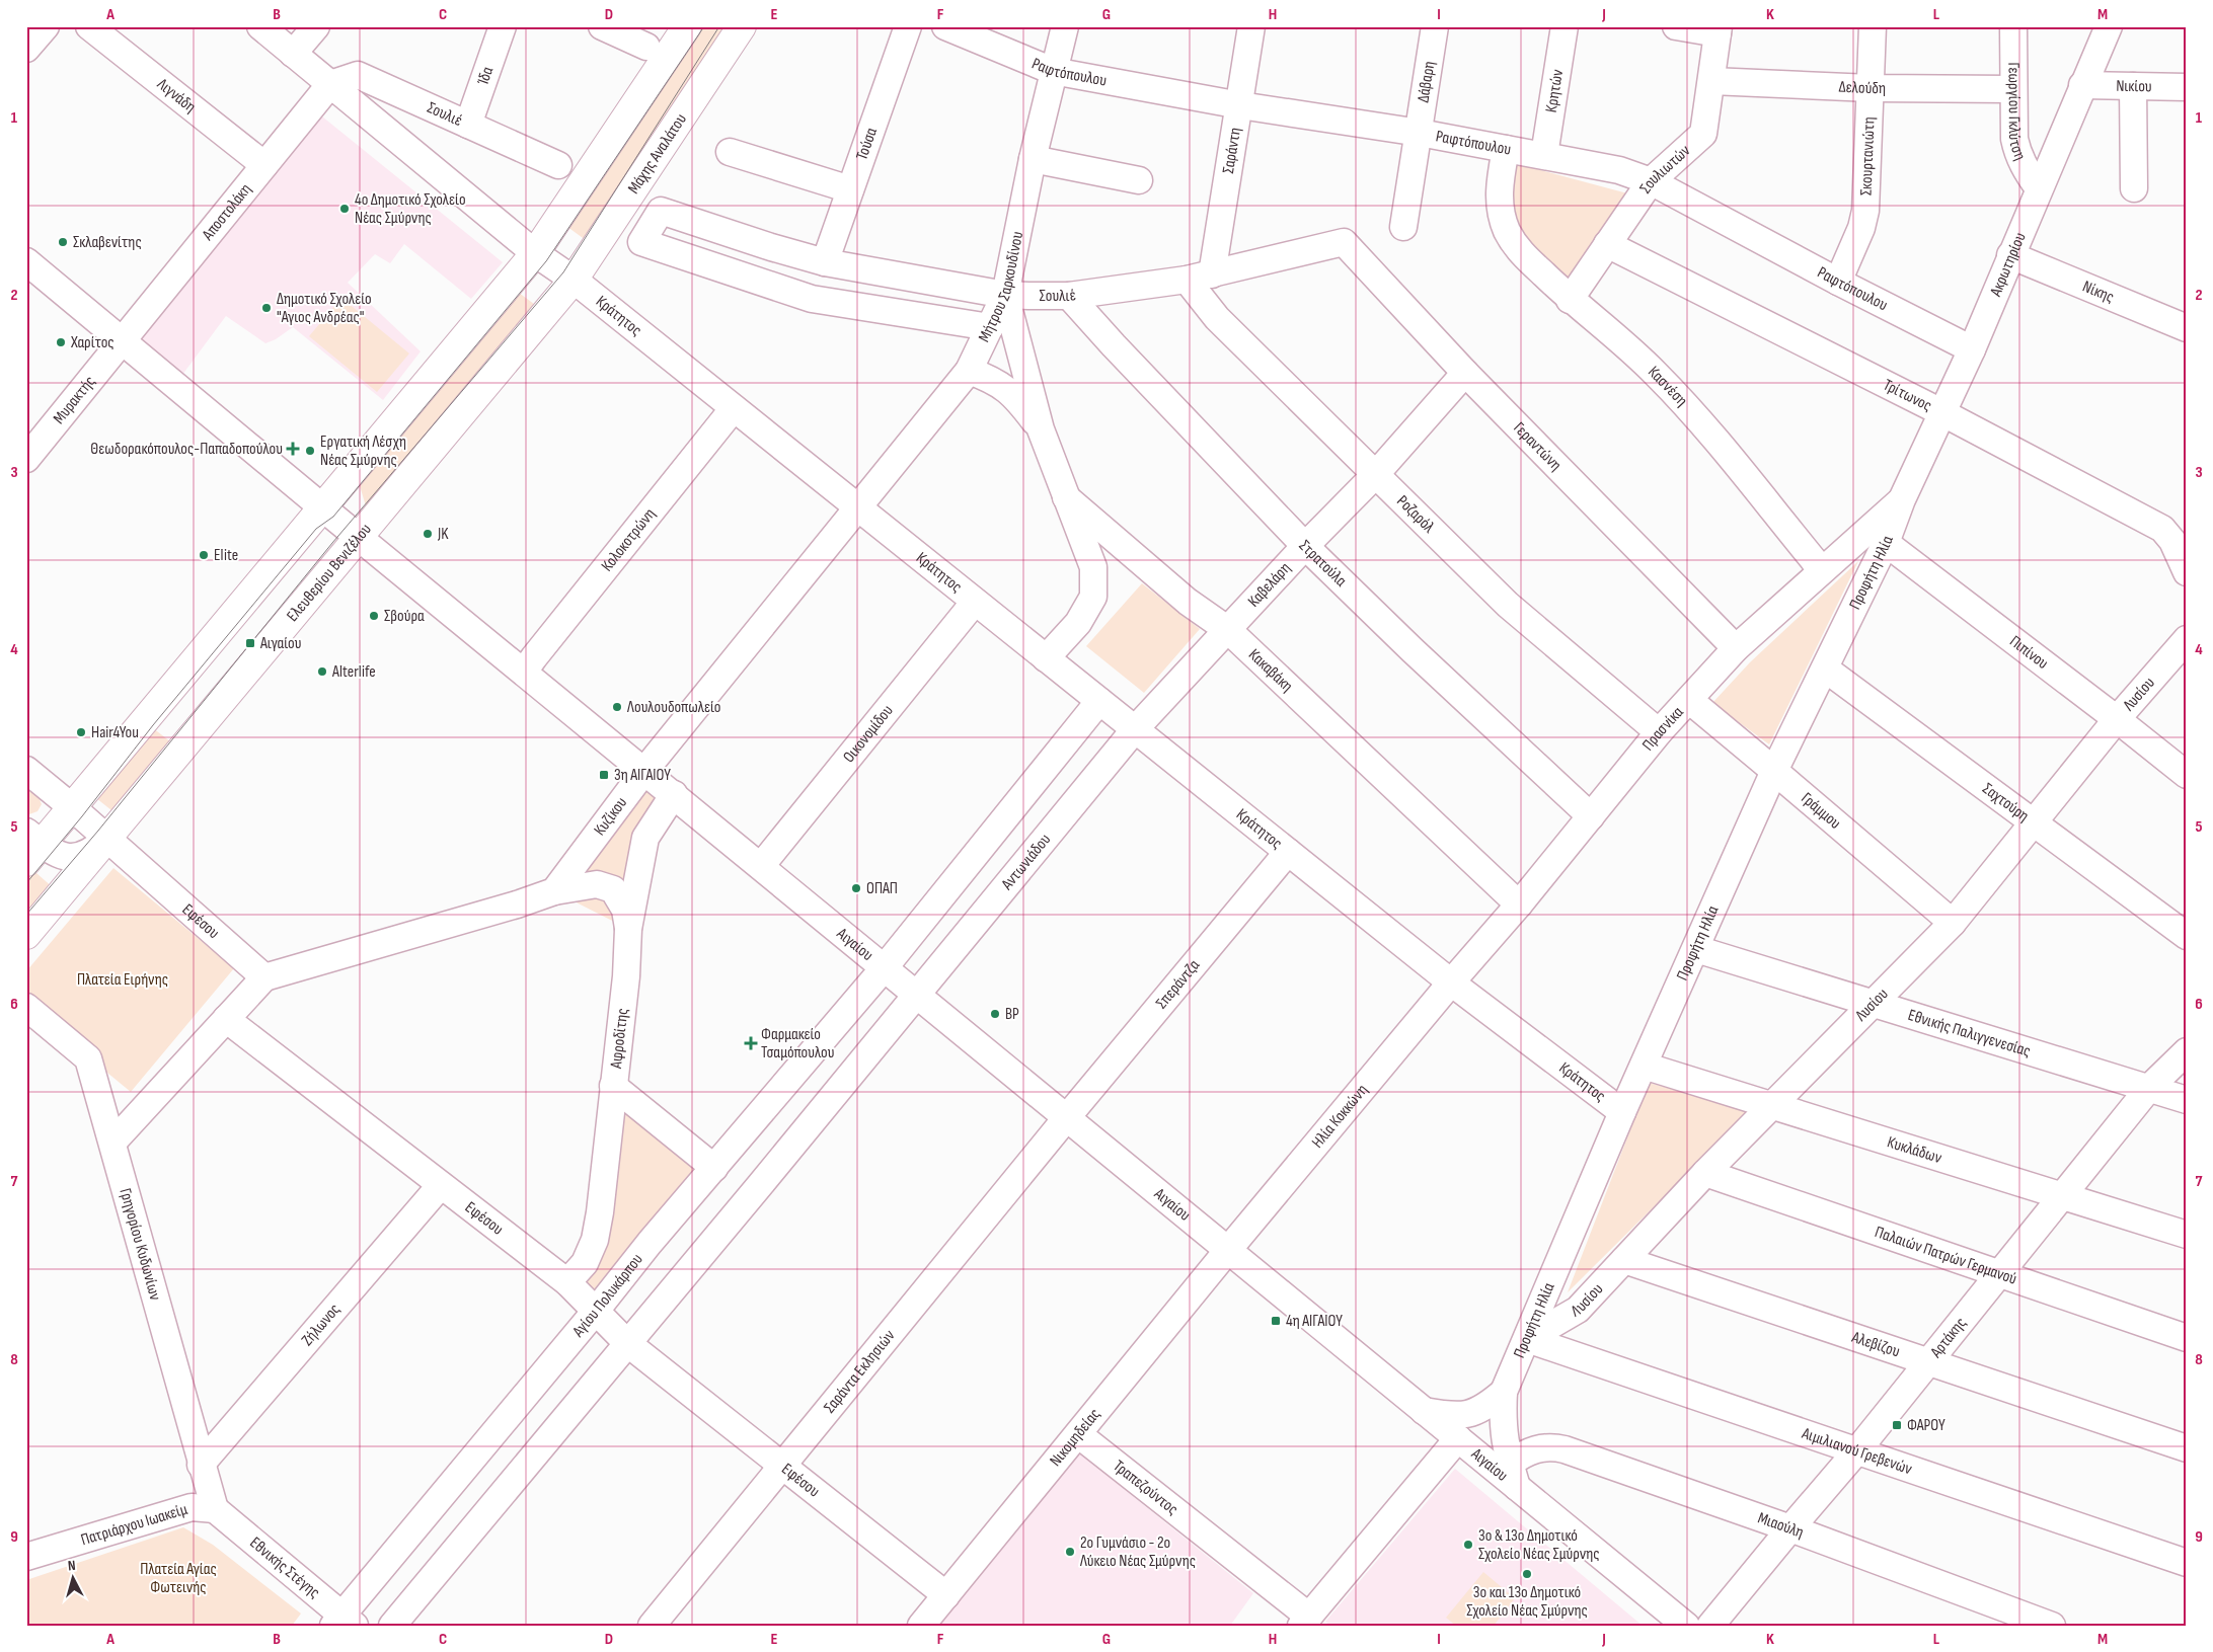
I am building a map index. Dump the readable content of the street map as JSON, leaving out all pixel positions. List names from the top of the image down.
{
  "streets": {
    "main road": ["Μάχης Αναλάτου", "Ελευθερίου Βενιζέλου"],
    "street": [
      "Ραφτόπουλου",
      "Ίδα",
      "Δάβαρη",
      "Νικίου",
      "Δελούδη",
      "Κρητών",
      "Λιγνάδη",
      "Γεωργίου Γκλύτση",
      "Σουλιέ",
      "Τούσα",
      "Σαράντη",
      "Σκουρτανιώτη",
      "Σουλιωτών",
      "Αποστολάκη",
      "Ακρωτηρίου",
      "Μήτρου Σαρκουδίνου",
      "Νίκης",
      "Κράτητος",
      "Κασνέση",
      "Τρίτωνος",
      "Μυρακτής",
      "Γεραντώνη",
      "Ροζαρόλ",
      "Κολοκοτρώνη",
      "Στρατούλα",
      "Προφήτη Ηλία",
      "Καβελάρη",
      "Πιπίνου",
      "Κακαβάκη",
      "Λυσίου",
      "Πρασνίκα",
      "Οικονομίδου",
      "Σαχτούρη",
      "Γράμμου",
      "Κυζίκου",
      "Αντωνιάδου",
      "Εφέσου",
      "Αιγαίου",
      "Σπεράντζα",
      "Εθνικής Παλιγγενεσίας",
      "Αφροδίτης",
      "Ηλία Κοκκώνη",
      "Κυκλάδων",
      "Γρηγορίου Κυδωνίων",
      "Παλαιών Πατρών Γερμανού",
      "Αγίου Πολυκάρπου",
      "Ζήλωνος",
      "Αρτάκης",
      "Αλεβίζου",
      "Σαράντα Εκλησιών",
      "Νικομηδείας",
      "Αιμιλιανού Γρεβενών",
      "Τραπεζούντος",
      "Πατριάρχου Ιωακείμ",
      "Μιαούλη",
      "Εθνικής Στέγης"
    ]
  },
  "crossings": [
    ["Ραφτόπουλου", "Δάβαρη"],
    ["Ραφτόπουλου", "Κρητών"],
    ["Ραφτόπουλου", "Σαράντη"],
    ["Ραφτόπουλου", "Σκουρτανιώτη"],
    ["Ραφτόπουλου", "Σουλιωτών"],
    ["Ραφτόπουλου", "Ακρωτηρίου"],
    ["Ραφτόπουλου", "Μήτρου Σαρκουδίνου"],
    ["Ραφτόπουλου", "Κασνέση"],
    ["Ίδα", "Σουλιέ"],
    ["Νικίου", "Ακρωτηρίου"],
    ["Δελούδη", "Γεωργίου Γκλύτση"],
    ["Δελούδη", "Σκουρτανιώτη"],
    ["Δελούδη", "Σουλιωτών"],
    ["Λιγνάδη", "Αποστολάκη"],
    ["Γεωργίου Γκλύτση", "Ακρωτηρίου"],
    ["Σουλιέ", "Τούσα"],
    ["Σουλιέ", "Σαράντη"],
    ["Σουλιέ", "Αποστολάκη"],
    ["Σουλιέ", "Μήτρου Σαρκουδίνου"],
    ["Σουλιέ", "Κράτητος"],
    ["Σουλιέ", "Γεραντώνη"],
    ["Σουλιέ", "Ροζαρόλ"],
    ["Σουλιέ", "Στρατούλα"],
    ["Σουλιέ", "Κακαβάκη"],
    ["Μάχης Αναλάτου", "Κράτητος"],
    ["Μάχης Αναλάτου", "Ελευθερίου Βενιζέλου"],
    ["Σουλιωτών", "Κασνέση"],
    ["Σουλιωτών", "Τρίτωνος"],
    ["Αποστολάκη", "Κράτητος"],
    ["Αποστολάκη", "Μυρακτής"],
    ["Αποστολάκη", "Αιγαίου"],
    ["Ακρωτηρίου", "Νίκης"],
    ["Ακρωτηρίου", "Τρίτωνος"],
    ["Ακρωτηρίου", "Πρασνίκα"],
    ["Μήτρου Σαρκουδίνου", "Κράτητος"],
    ["Μήτρου Σαρκουδίνου", "Κακαβάκη"],
    ["Μήτρου Σαρκουδίνου", "Κυζίκου"],
    ["Κράτητος", "Κολοκοτρώνη"],
    ["Κράτητος", "Προφήτη Ηλία"],
    ["Κράτητος", "Ελευθερίου Βενιζέλου"],
    ["Κράτητος", "Καβελάρη"],
    ["Κράτητος", "Πρασνίκα"],
    ["Κράτητος", "Οικονομίδου"],
    ["Κράτητος", "Κυζίκου"],
    ["Κράτητος", "Αντωνιάδου"],
    ["Κράτητος", "Σπεράντζα"],
    ["Κράτητος", "Ηλία Κοκκώνη"],
    ["Κασνέση", "Πρασνίκα"],
    ["Μυρακτής", "Αιγαίου"],
    ["Γεραντώνη", "Καβελάρη"],
    ["Γεραντώνη", "Πρασνίκα"],
    ["Ροζαρόλ", "Καβελάρη"],
    ["Ροζαρόλ", "Πρασνίκα"],
    ["Κολοκοτρώνη", "Αιγαίου"],
    ["Στρατούλα", "Καβελάρη"],
    ["Στρατούλα", "Πρασνίκα"],
    ["Προφήτη Ηλία", "Πιπίνου"],
    ["Προφήτη Ηλία", "Λυσίου"],
    ["Προφήτη Ηλία", "Πρασνίκα"],
    ["Προφήτη Ηλία", "Σαχτούρη"],
    ["Προφήτη Ηλία", "Γράμμου"],
    ["Προφήτη Ηλία", "Αιγαίου"],
    ["Προφήτη Ηλία", "Εθνικής Παλιγγενεσίας"],
    ["Προφήτη Ηλία", "Κυκλάδων"],
    ["Προφήτη Ηλία", "Αιμιλιανού Γρεβενών"],
    ["Προφήτη Ηλία", "Μιαούλη"],
    ["Ελευθερίου Βενιζέλου", "Εφέσου"],
    ["Ελευθερίου Βενιζέλου", "Αιγαίου"],
    ["Καβελάρη", "Κακαβάκη"],
    ["Καβελάρη", "Αντωνιάδου"],
    ["Πιπίνου", "Λυσίου"],
    ["Πιπίνου", "Πρασνίκα"],
    ["Κακαβάκη", "Πρασνίκα"],
    ["Λυσίου", "Σαχτούρη"],
    ["Λυσίου", "Γράμμου"],
    ["Λυσίου", "Εθνικής Παλιγγενεσίας"],
    ["Λυσίου", "Κυκλάδων"],
    ["Λυσίου", "Παλαιών Πατρών Γερμανού"],
    ["Λυσίου", "Αλεβίζου"],
    ["Λυσίου", "Αιμιλιανού Γρεβενών"],
    ["Πρασνίκα", "Γράμμου"],
    ["Πρασνίκα", "Ηλία Κοκκώνη"],
    ["Οικονομίδου", "Αιγαίου"],
    ["Κυζίκου", "Αιγαίου"],
    ["Αντωνιάδου", "Αιγαίου"],
    ["Εφέσου", "Αφροδίτης"],
    ["Εφέσου", "Αγίου Πολυκάρπου"],
    ["Εφέσου", "Ζήλωνος"],
    ["Εφέσου", "Σαράντα Εκλησιών"],
    ["Εφέσου", "Νικομηδείας"],
    ["Αιγαίου", "Σπεράντζα"],
    ["Αιγαίου", "Αφροδίτης"],
    ["Αιγαίου", "Ηλία Κοκκώνη"],
    ["Αιγαίου", "Αγίου Πολυκάρπου"],
    ["Αιγαίου", "Σαράντα Εκλησιών"],
    ["Αιγαίου", "Νικομηδείας"],
    ["Αιγαίου", "Μιαούλη"],
    ["Σπεράντζα", "Σαράντα Εκλησιών"],
    ["Εθνικής Παλιγγενεσίας", "Αρτάκης"],
    ["Ηλία Κοκκώνη", "Νικομηδείας"],
    ["Κυκλάδων", "Αρτάκης"],
    ["Γρηγορίου Κυδωνίων", "Ζήλωνος"],
    ["Γρηγορίου Κυδωνίων", "Πατριάρχου Ιωακείμ"],
    ["Γρηγορίου Κυδωνίων", "Εθνικής Στέγης"],
    ["Παλαιών Πατρών Γερμανού", "Αρτάκης"],
    ["Αγίου Πολυκάρπου", "Εθνικής Στέγης"],
    ["Αρτάκης", "Αλεβίζου"],
    ["Αρτάκης", "Αιμιλιανού Γρεβενών"],
    ["Αρτάκης", "Μιαούλη"],
    ["Νικομηδείας", "Τραπεζούντος"],
    ["Πατριάρχου Ιωακείμ", "Εθνικής Στέγης"]
  ],
  "parks": ["Πλατεία Ειρήνης", "Πλατεία Αγίας Φωτεινής"],
  "places": {
    "other": [
      "4o Δημοτικό Σχολείο Νέας Σμύρνης",
      "Σκλαβενίτης",
      "Δημοτικό Σχολείο \"Αγιος Ανδρέας\"",
      "Χαρίτος",
      "Εργατική Λέσχη Νέας Σμύρνης",
      "JK",
      "Elite",
      "Σβούρα",
      "Alterlife",
      "Λουλουδοπωλείο",
      "Hair4You",
      "ΟΠΑΠ",
      "BP",
      "3ο & 13ο Δημοτικό Σχολείο Νέας Σμύρνης",
      "2ο Γυμνάσιο - 2ο Λύκειο Νέας Σμύρνης",
      "3ο και 13ο Δημοτικό Σχολείο Νέας Σμύρνης"
    ],
    "health": ["Θεωδορακόπουλος-Παπαδοπούλου", "Φαρμακείο Τσαμόπουλου"],
    "transit": [
      "Αιγαίου",
      "3η ΑΙΓΑΙΟΥ",
      "4η ΑΙΓΑΙΟΥ",
      "ΦΑΡΟΥ"
    ]
  },
  "north": "top",
  "grid": {
    "columns": [
      "A",
      "B",
      "C",
      "D",
      "E",
      "F",
      "G",
      "H",
      "I",
      "J",
      "K",
      "L",
      "M"
    ],
    "rows": [
      "1",
      "2",
      "3",
      "4",
      "5",
      "6",
      "7",
      "8",
      "9"
    ]
  }
}
